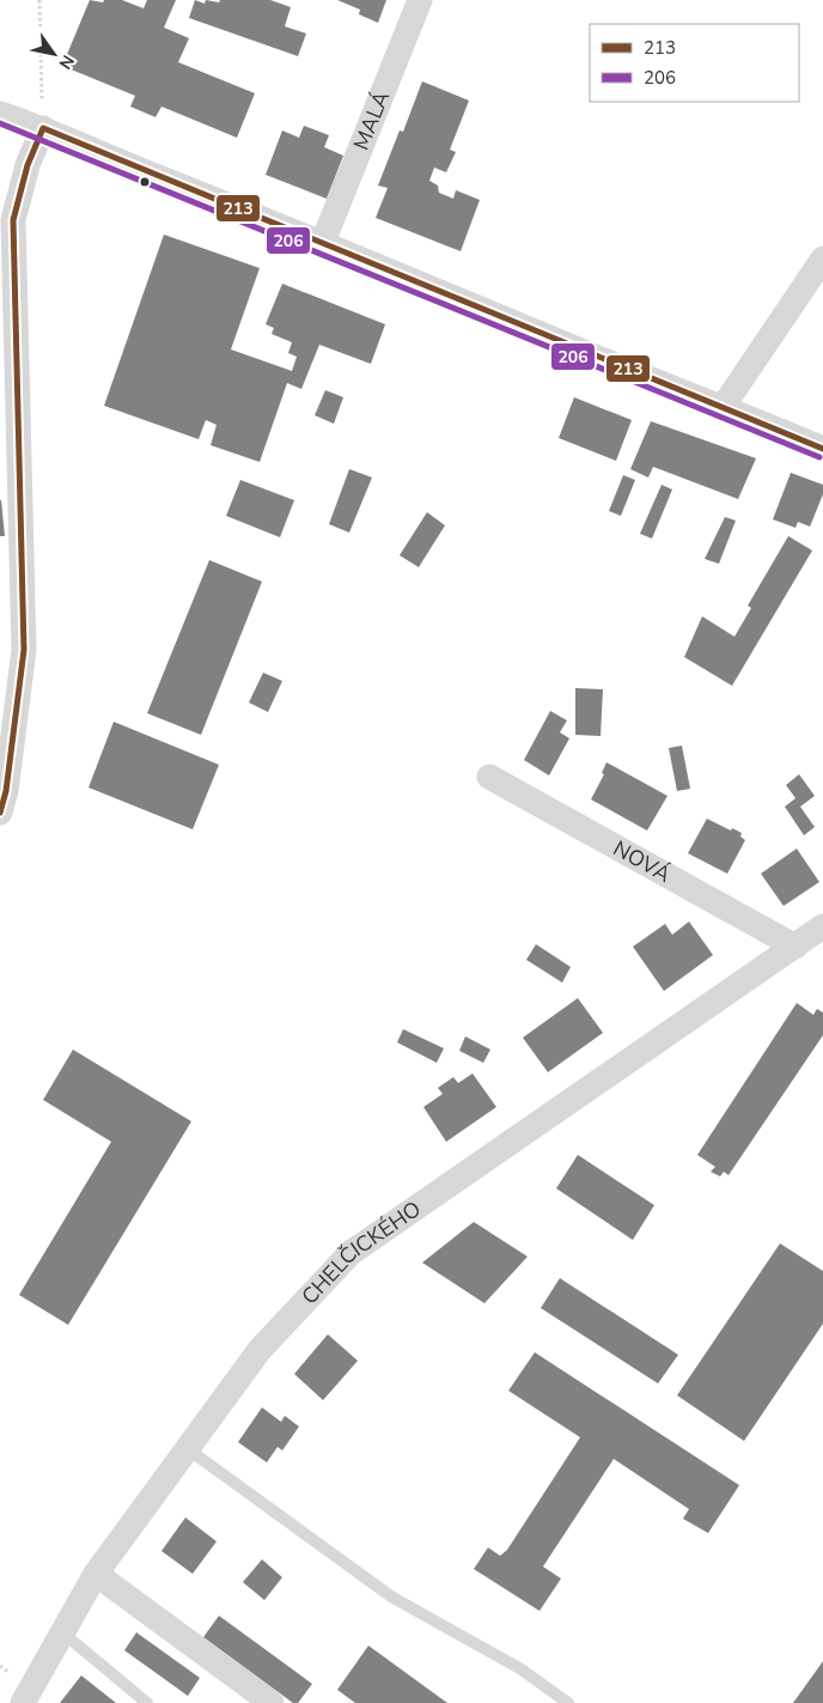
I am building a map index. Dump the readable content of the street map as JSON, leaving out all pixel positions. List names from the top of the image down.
{
  "streets": {
    "street": ["MALÁ", "NOVÁ", "CHELČICKÉHO"]
  },
  "crossings": [
    ["NOVÁ", "CHELČICKÉHO"]
  ],
  "lines": ["transit line 206", "transit line 213"],
  "legend": ["213", "206"],
  "north": "bottom right"
}
